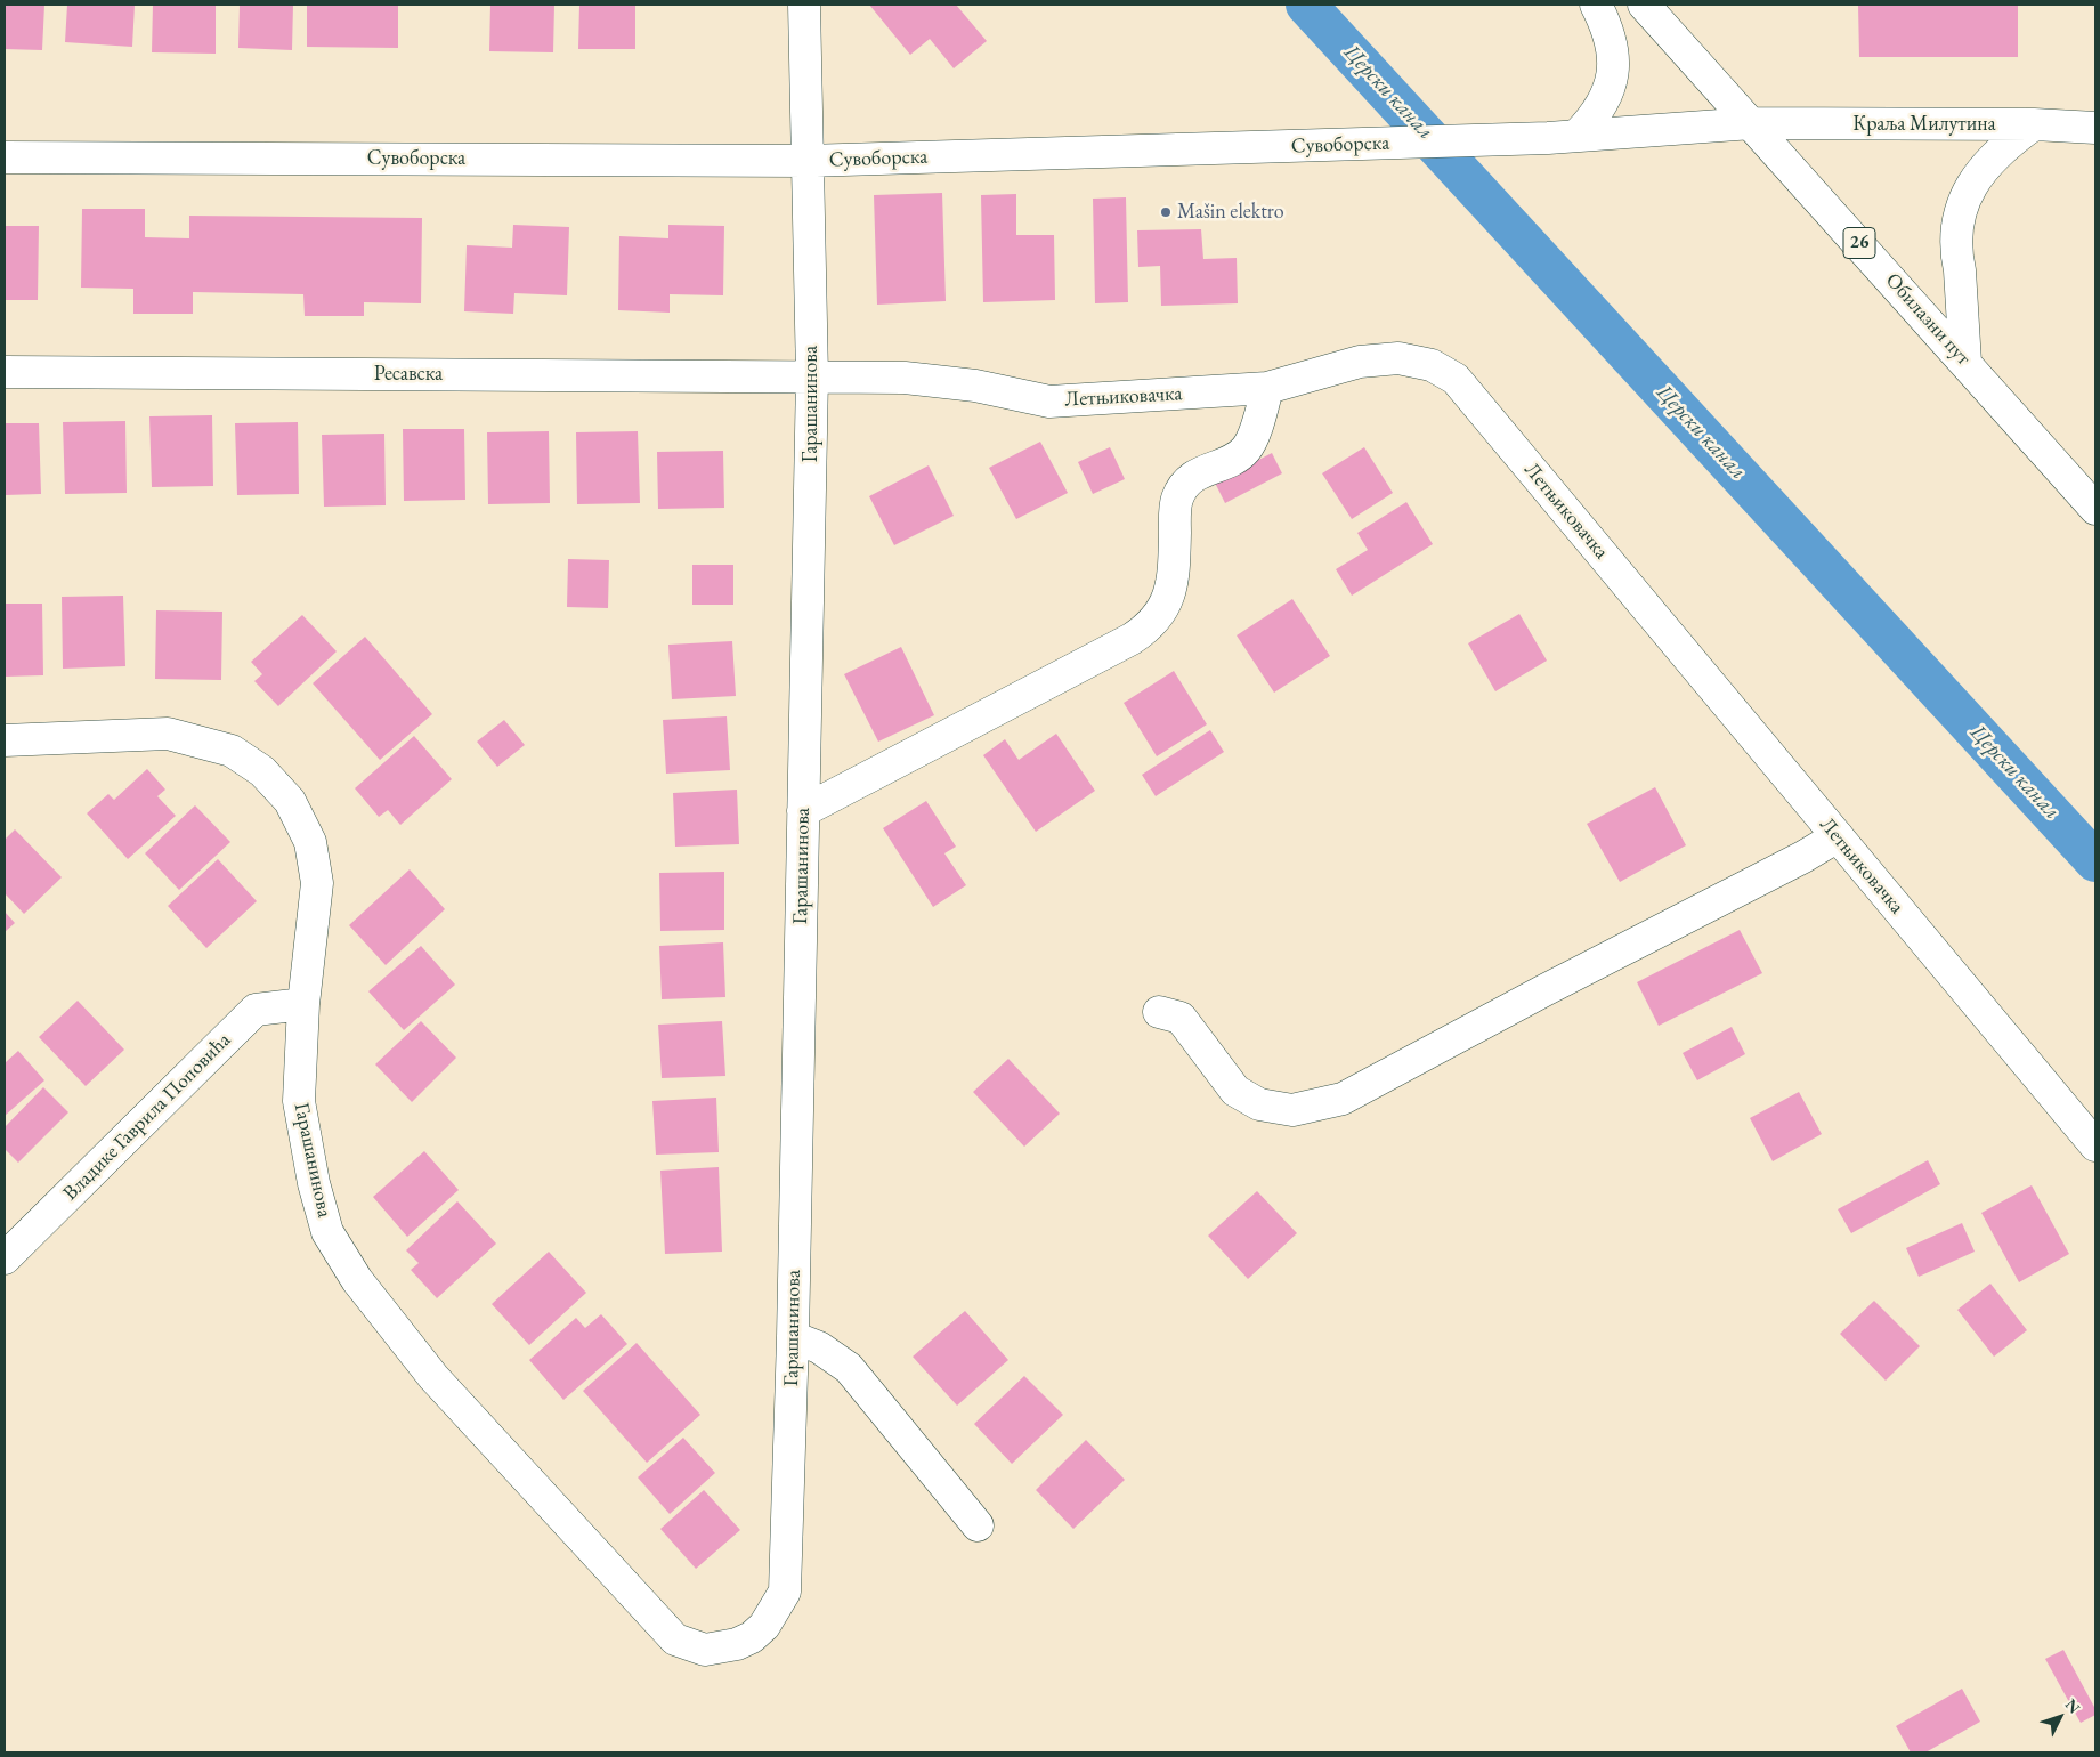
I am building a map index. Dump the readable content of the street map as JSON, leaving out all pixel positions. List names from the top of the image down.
{
  "streets": {
    "street": [
      "Краља Милутина",
      "Сувоборска",
      "26",
      "Обилазни пут",
      "Ресавска",
      "Летњиковачка",
      "Гарашанинова",
      "Владике Гаврила Поповића"
    ]
  },
  "crossings": [
    ["Краља Милутина", "Сувоборска"],
    ["Краља Милутина", "Обилазни пут"],
    ["Сувоборска", "Обилазни пут"],
    ["Сувоборска", "Гарашанинова"],
    ["Ресавска", "Летњиковачка"],
    ["Ресавска", "Гарашанинова"],
    ["Летњиковачка", "Гарашанинова"],
    ["Гарашанинова", "Владике Гаврила Поповића"]
  ],
  "water": ["Церски канал"],
  "places": ["Mašin elektro"],
  "north": "top right"
}
